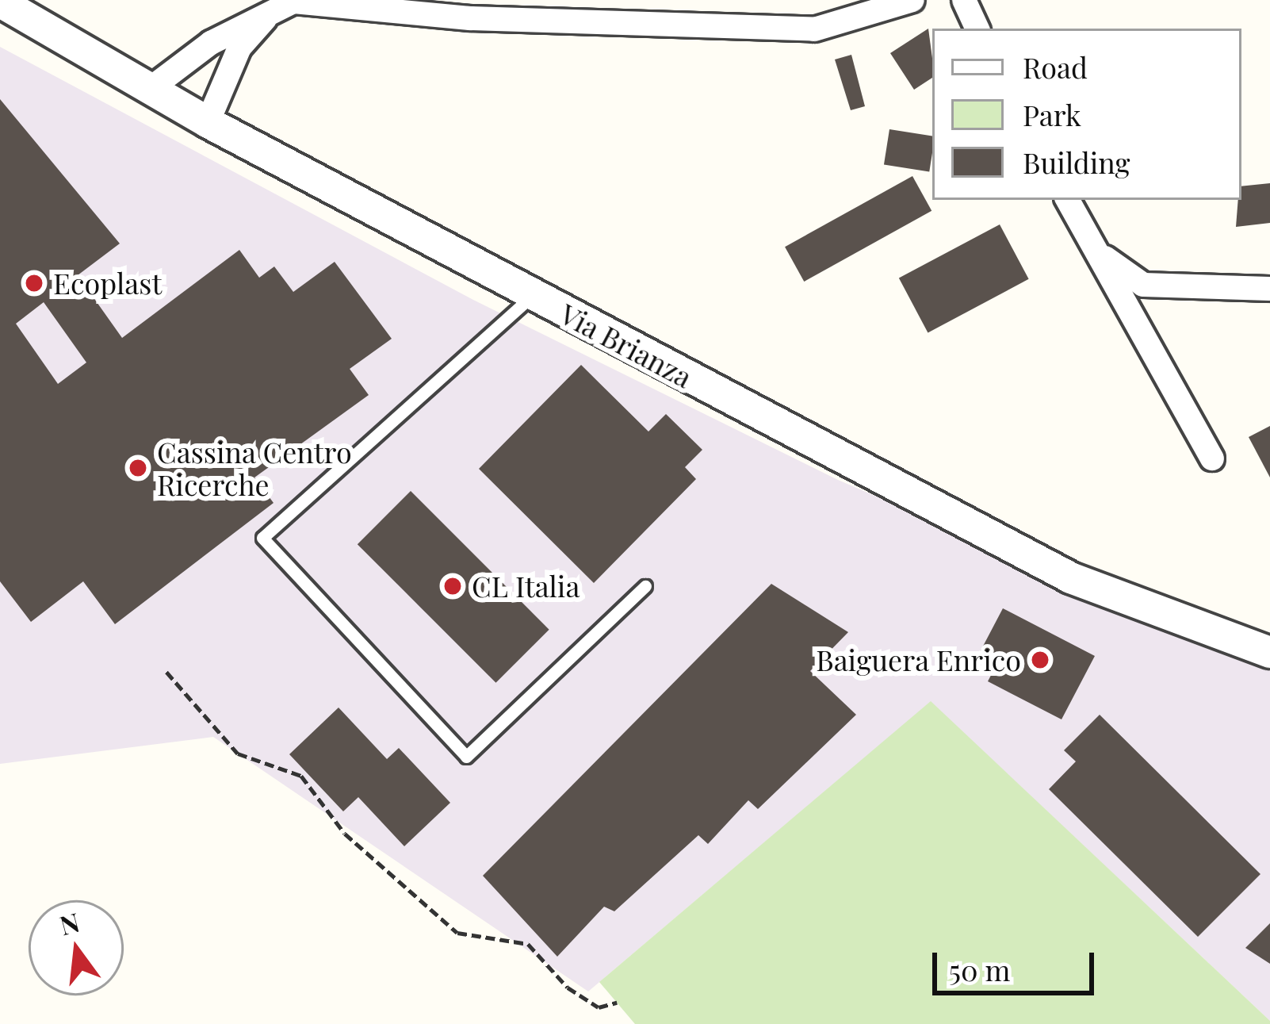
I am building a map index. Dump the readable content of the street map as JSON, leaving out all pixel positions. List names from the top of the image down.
{
  "streets": {
    "street": ["Via Brianza"]
  },
  "places": [
    "Ecoplast",
    "Cassina Centro Ricerche",
    "CL Italia",
    "Baiguera Enrico"
  ],
  "legend": ["Road", "Park", "Building"],
  "scale_bar": "50 m",
  "north": "top"
}
